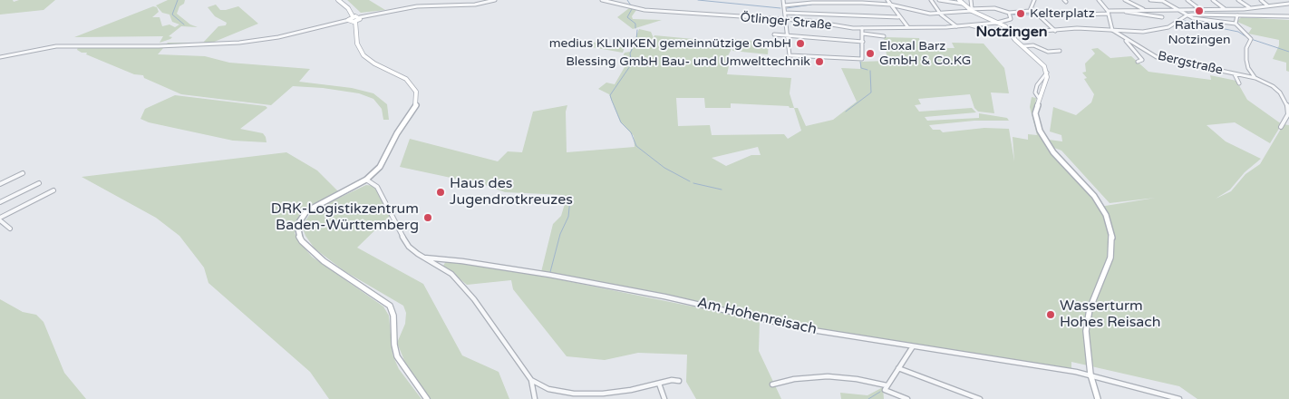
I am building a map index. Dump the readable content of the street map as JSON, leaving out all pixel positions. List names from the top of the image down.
{
  "streets": {
    "street": ["Ötlinger Straße", "Bergstraße", "Am Hohenreisach"]
  },
  "districts": ["Notzingen"],
  "places": [
    "Rathaus Notzingen",
    "Kelterplatz",
    "medius KLINIKEN gemeinnützige GmbH",
    "Eloxal Barz GmbH & Co.KG",
    "Blessing GmbH Bau- und Umwelttechnik",
    "Haus des Jugendrotkreuzes",
    "DRK-Logistikzentrum Baden-Württemberg",
    "Wasserturm Hohes Reisach"
  ]
}
